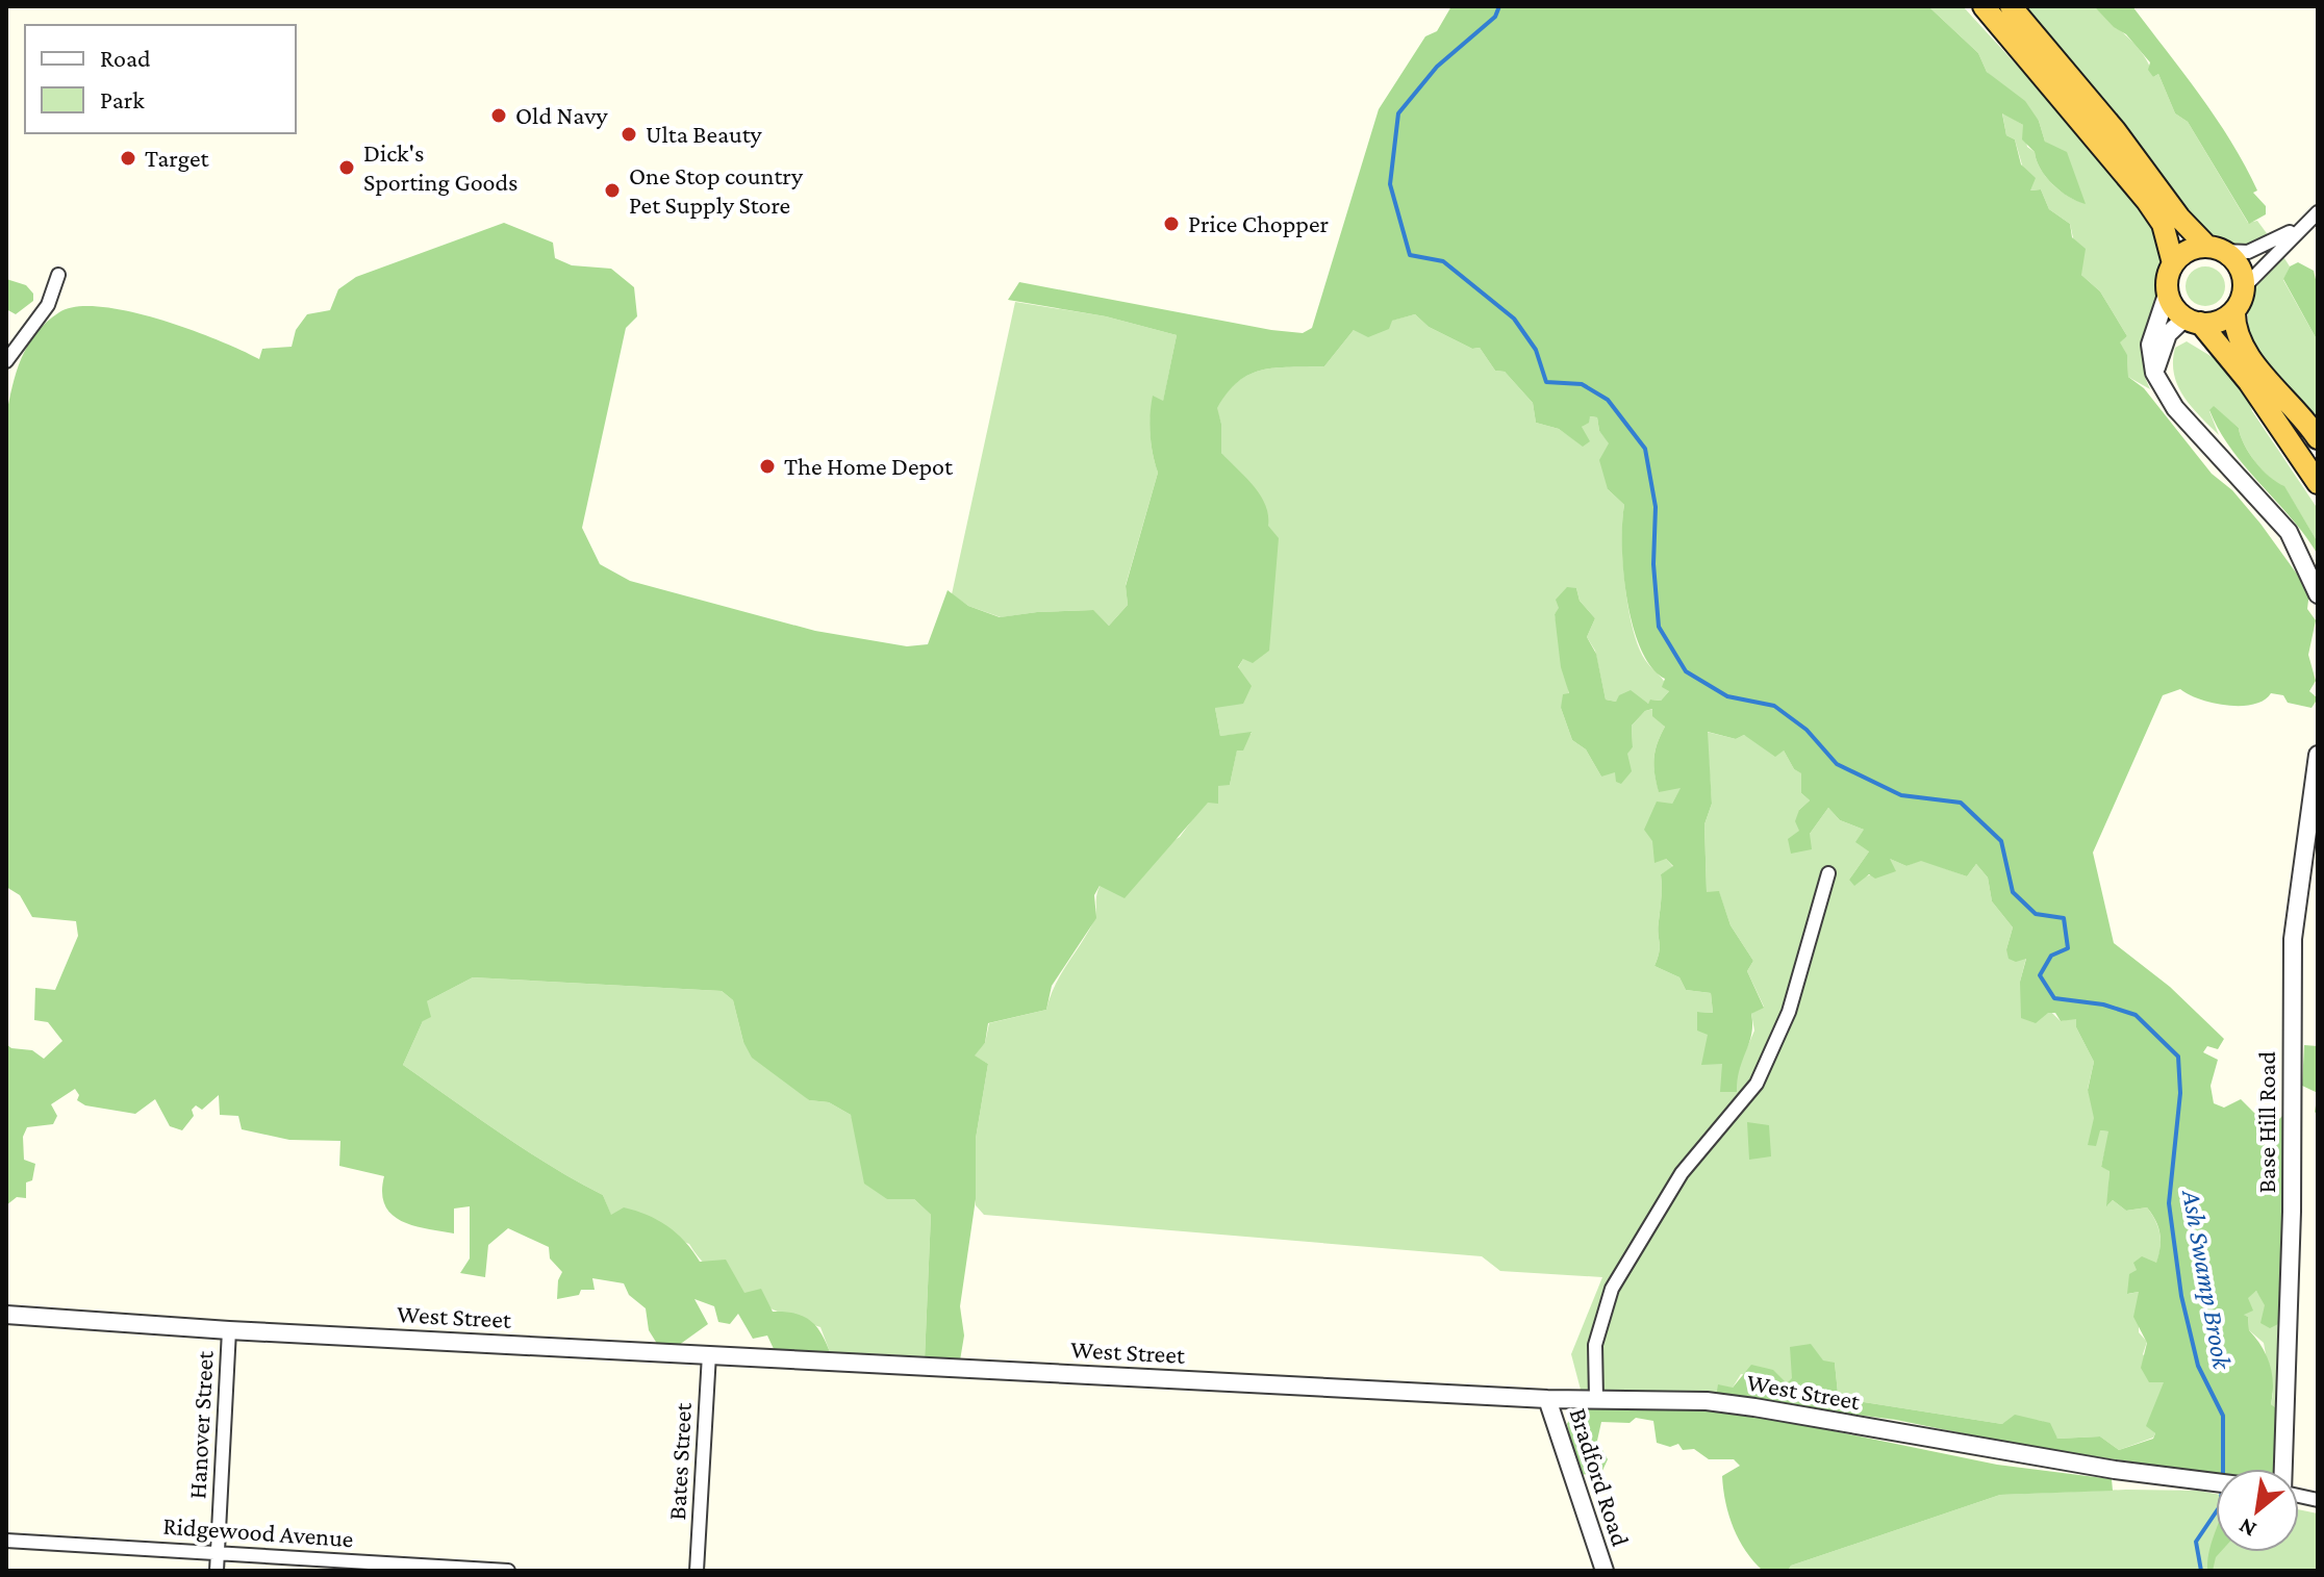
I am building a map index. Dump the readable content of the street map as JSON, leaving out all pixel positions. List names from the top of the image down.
{
  "streets": {
    "street": [
      "Base Hill Road",
      "West Street",
      "Hanover Street",
      "Bates Street",
      "Bradford Road",
      "Ridgewood Avenue"
    ]
  },
  "crossings": [
    ["West Street", "Hanover Street"],
    ["West Street", "Bates Street"],
    ["West Street", "Bradford Road"],
    ["Hanover Street", "Ridgewood Avenue"]
  ],
  "water": ["Ash Swamp Brook"],
  "places": [
    "Old Navy",
    "Ulta Beauty",
    "Target",
    "Dick's Sporting Goods",
    "One Stop country Pet Supply Store",
    "Price Chopper",
    "The Home Depot"
  ],
  "legend": ["Road", "Park"],
  "north": "bottom left"
}
